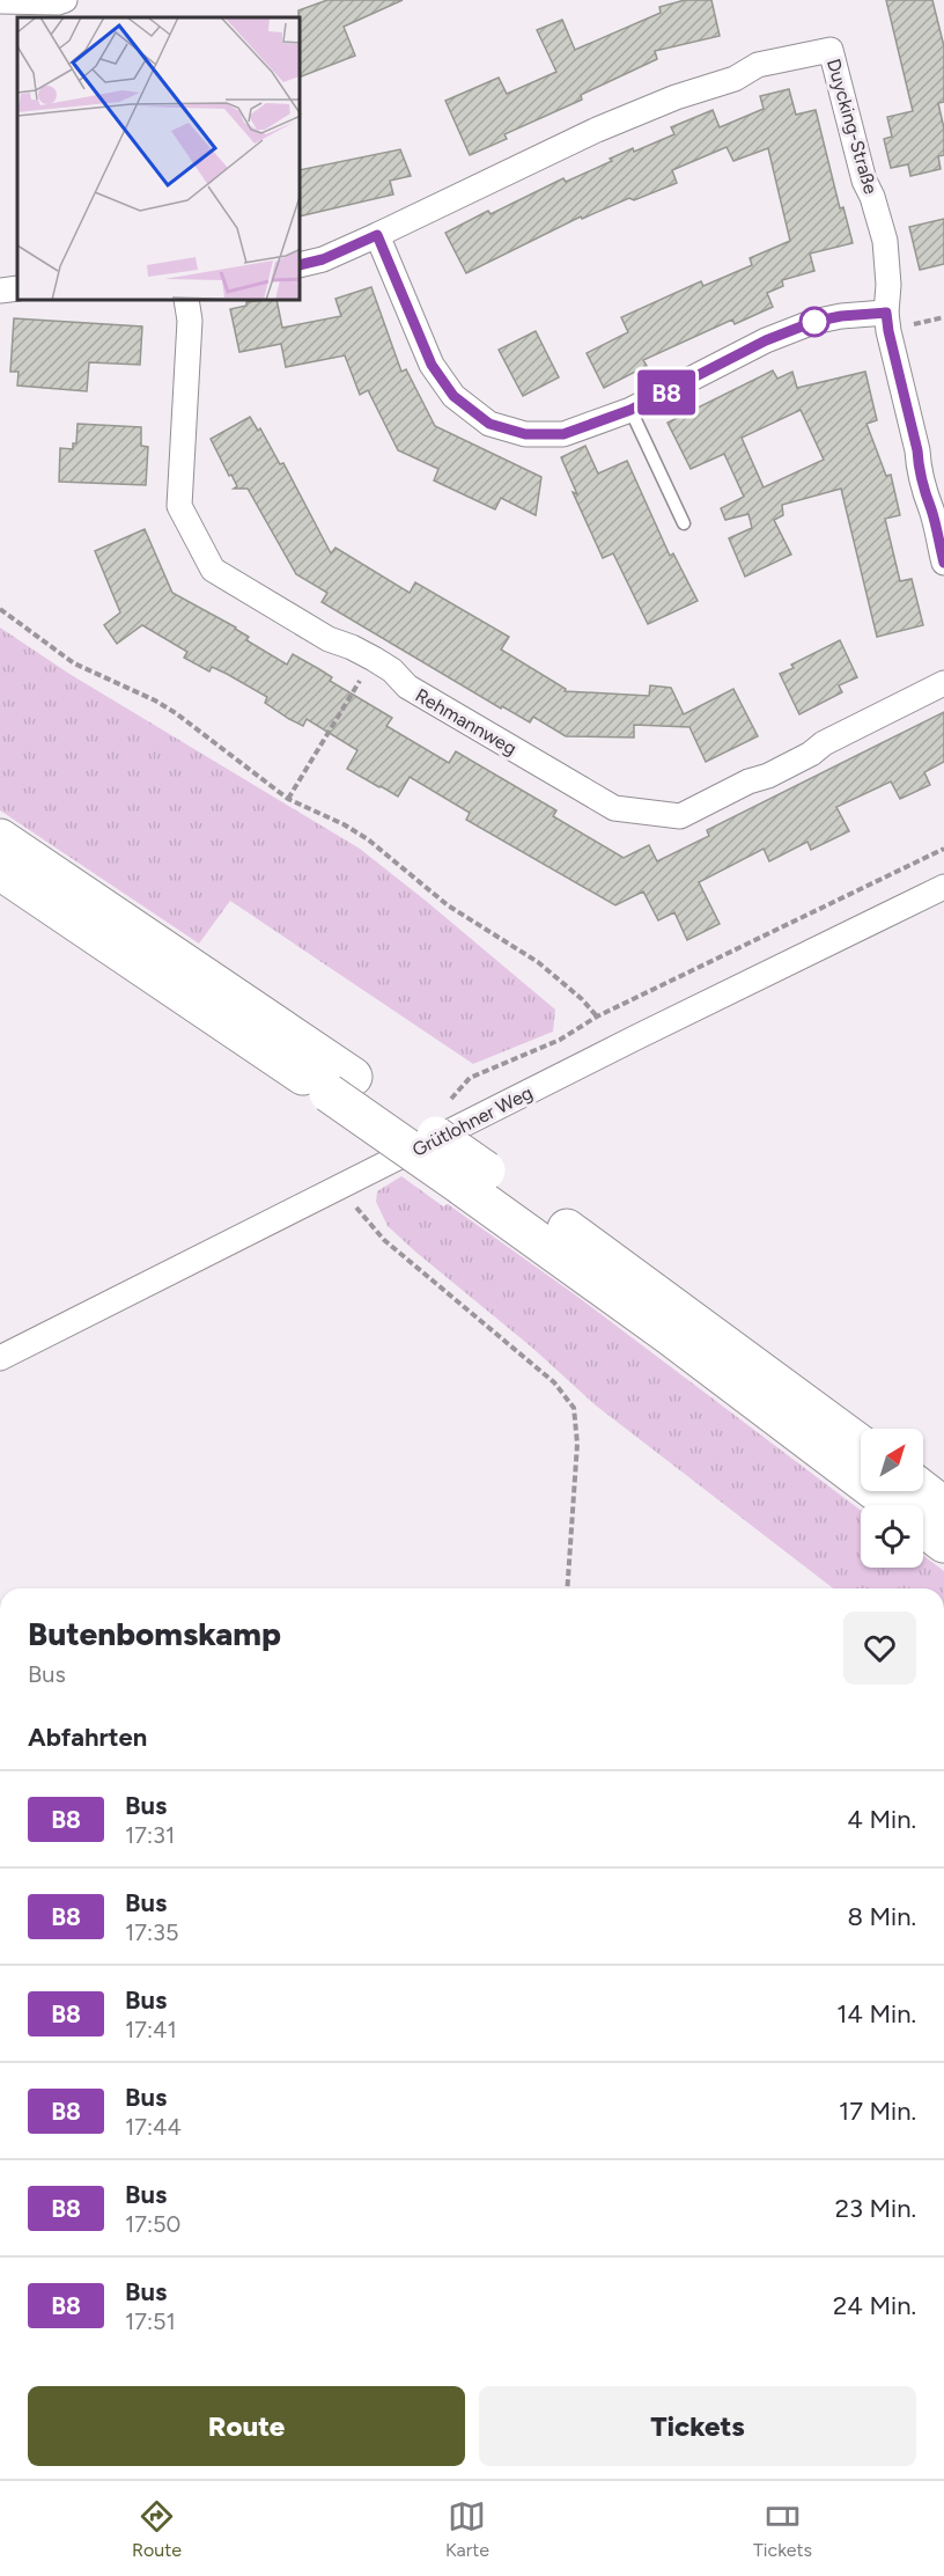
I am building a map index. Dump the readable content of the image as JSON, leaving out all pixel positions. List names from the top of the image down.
{
  "streets": {
    "street": ["Duycking-Straße", "Rehmannweg", "Grütlohner Weg"]
  },
  "lines": ["bus line B8"],
  "north": "top right",
  "page": {
    "on_map": "B8",
    "heading": [
      ["Butenbomskamp", "Bus"],
      "Abfahrten"
    ],
    "list": [
      {
        "mark": "B8",
        "name": "Bus",
        "note": "17:31",
        "value": "4 Min."
      },
      {
        "mark": "B8",
        "name": "Bus",
        "note": "17:35",
        "value": "8 Min."
      },
      {
        "mark": "B8",
        "name": "Bus",
        "note": "17:41",
        "value": "14 Min."
      },
      {
        "mark": "B8",
        "name": "Bus",
        "note": "17:44",
        "value": "17 Min."
      },
      {
        "mark": "B8",
        "name": "Bus",
        "note": "17:50",
        "value": "23 Min."
      },
      {
        "mark": "B8",
        "name": "Bus",
        "note": "17:51",
        "value": "24 Min."
      }
    ],
    "buttons": ["Route", "Tickets"],
    "tabs": ["Route", "Karte", "Tickets"]
  }
}
